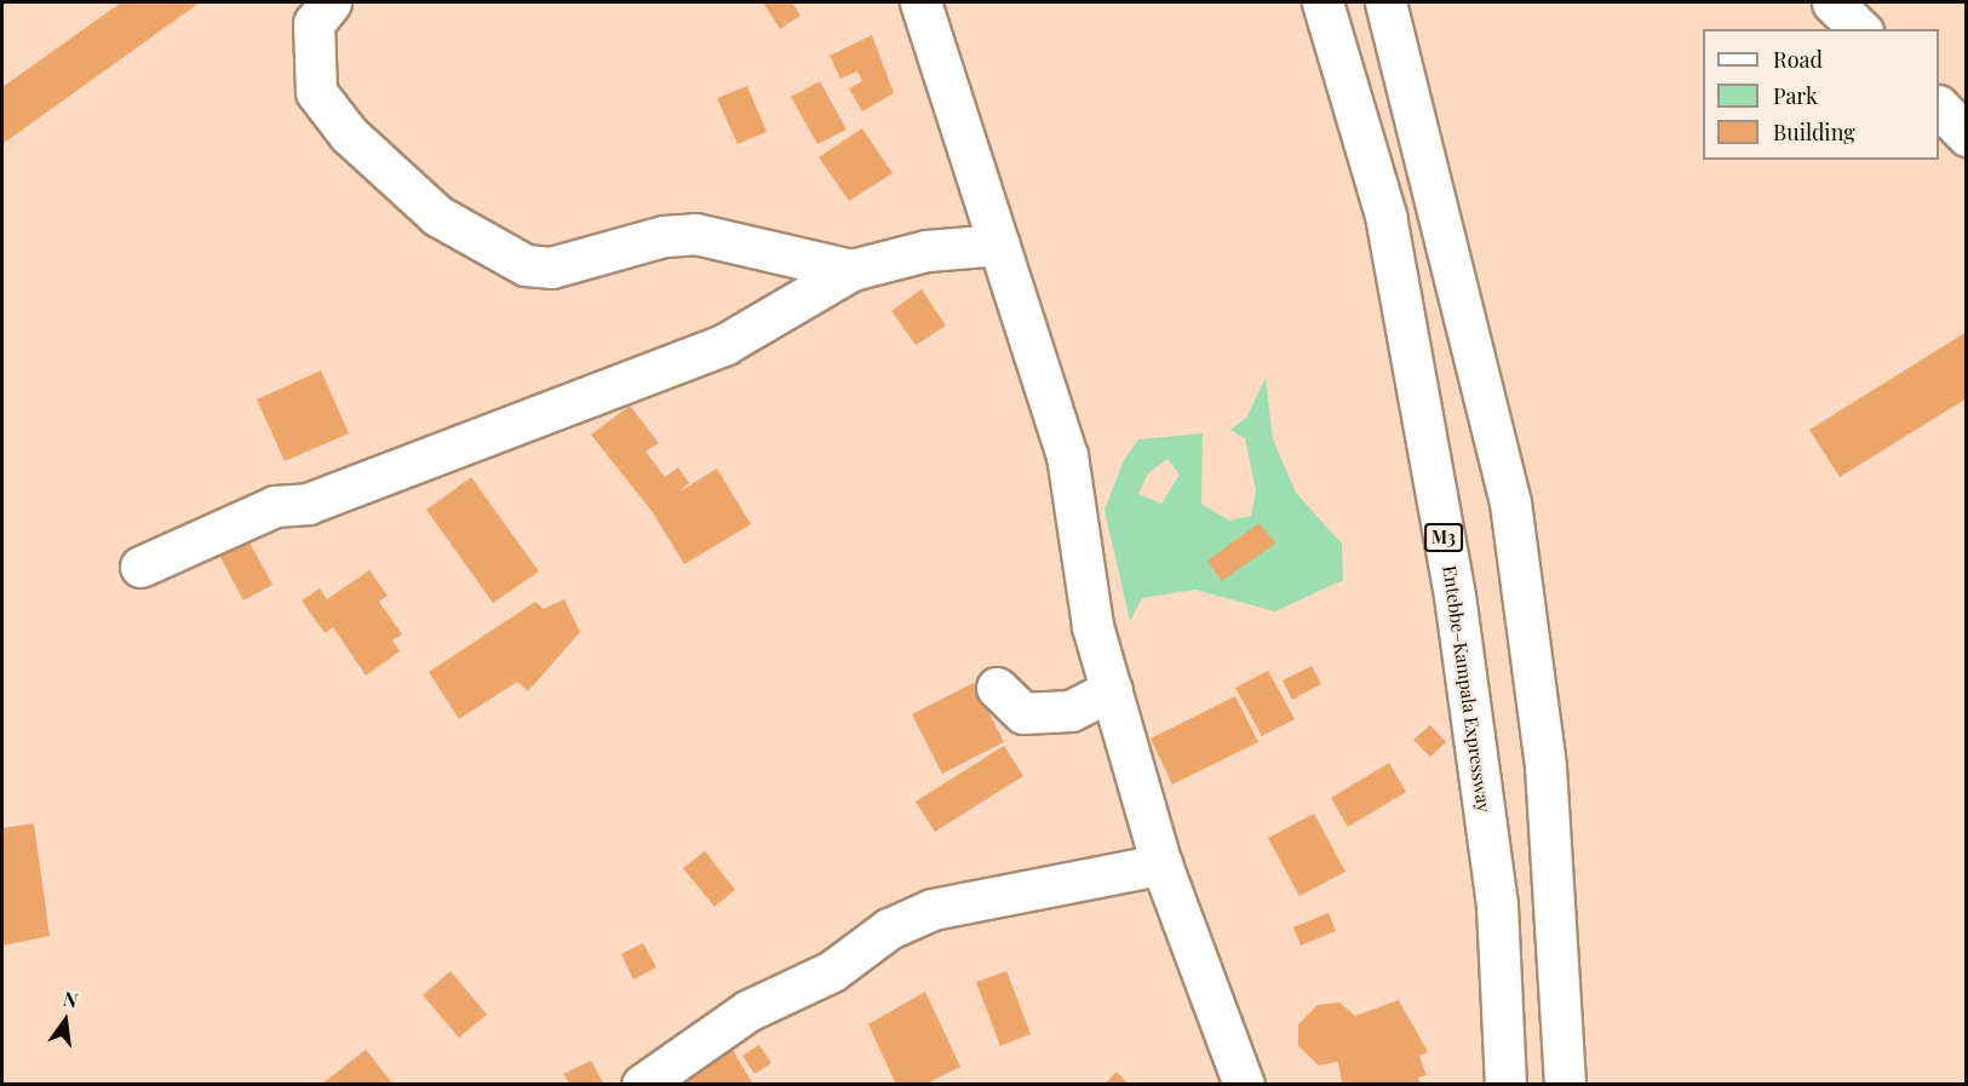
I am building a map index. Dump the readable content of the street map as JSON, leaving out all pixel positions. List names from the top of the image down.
{
  "streets": {
    "main road": ["M3", "Entebbe–Kampala Expressway"]
  },
  "legend": ["Road", "Park", "Building"],
  "north": "top"
}
